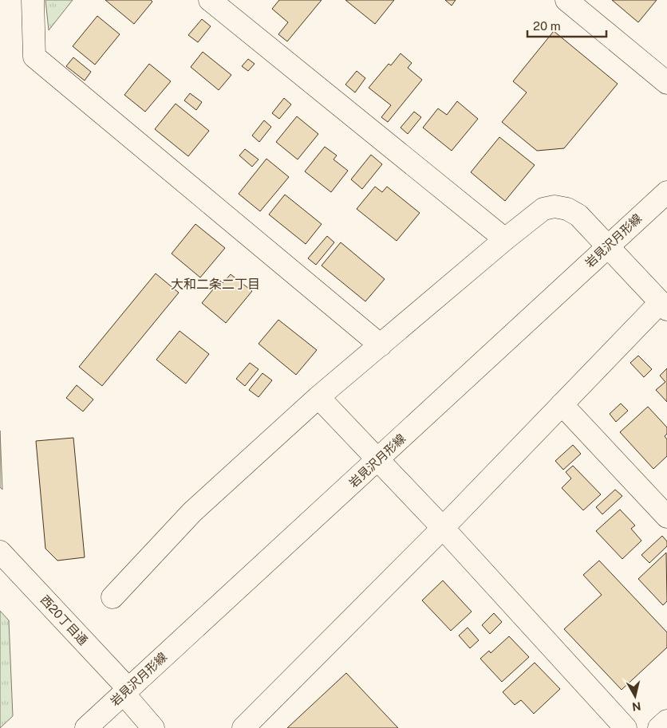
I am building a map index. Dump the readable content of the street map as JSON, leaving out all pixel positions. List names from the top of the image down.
{
  "streets": {
    "street": ["岩見沢月形線", "西20丁目通"]
  },
  "crossings": [
    ["岩見沢月形線", "西20丁目通"]
  ],
  "districts": ["大和二条二丁目"],
  "scale_bar": "20 m",
  "north": "bottom"
}
